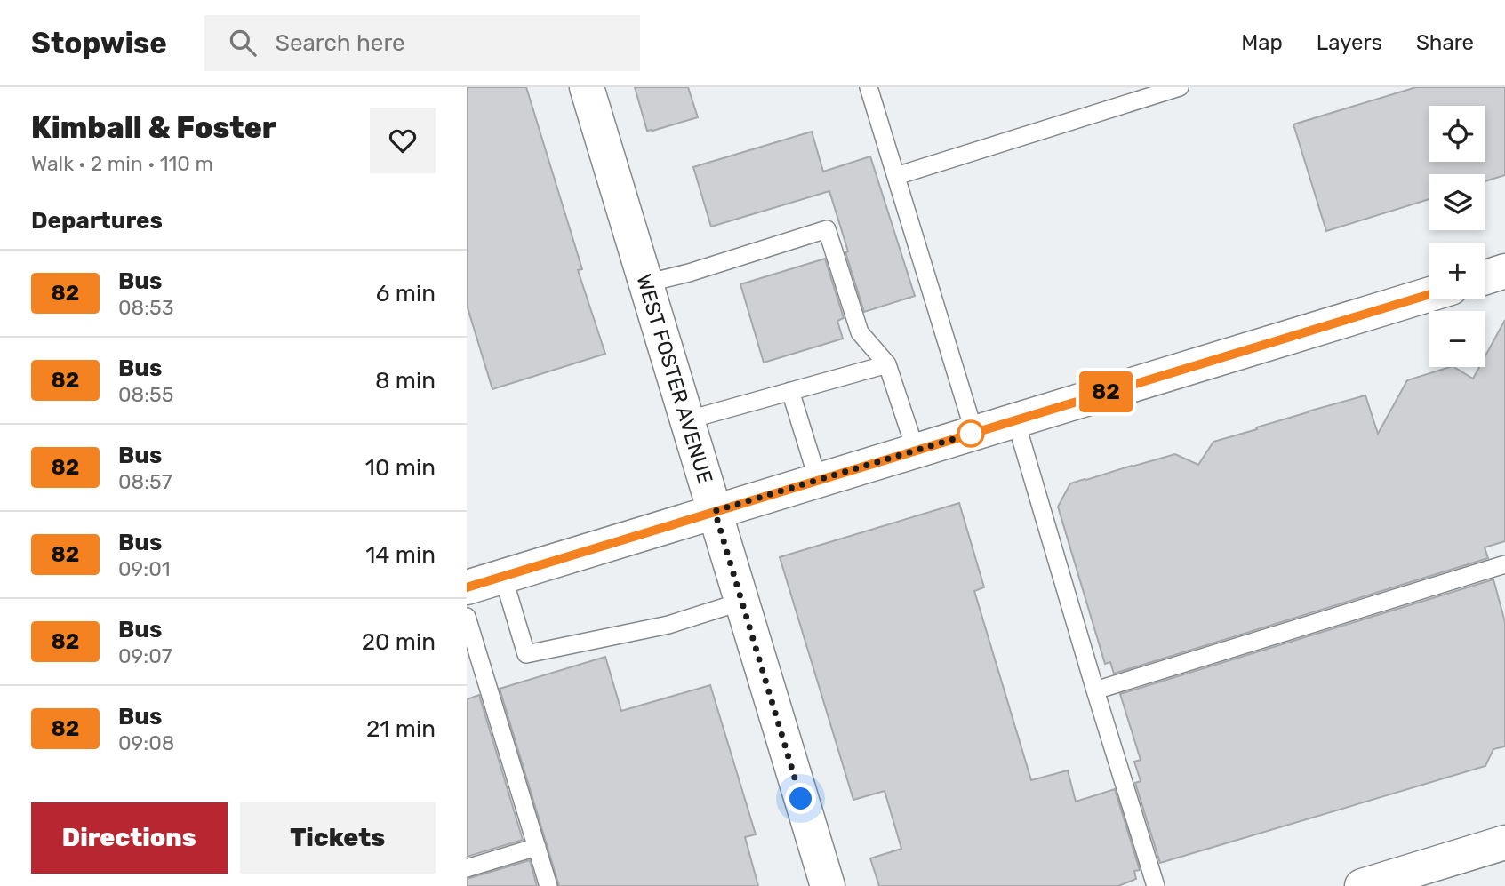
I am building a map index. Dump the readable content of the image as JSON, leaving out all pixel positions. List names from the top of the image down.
{
  "streets": {
    "street": ["WEST FOSTER AVENUE"]
  },
  "lines": ["bus line 82"],
  "page": {
    "header": "Stopwise",
    "search": "Search here",
    "nav": ["Map", "Layers", "Share"],
    "heading": [
      ["Kimball & Foster", "Walk · 2 min · 110 m"],
      "Departures"
    ],
    "on_map": "82",
    "map_buttons": ["+", "−"],
    "list": [
      {
        "mark": "82",
        "name": "Bus",
        "note": "08:53",
        "value": "6 min"
      },
      {
        "mark": "82",
        "name": "Bus",
        "note": "08:55",
        "value": "8 min"
      },
      {
        "mark": "82",
        "name": "Bus",
        "note": "08:57",
        "value": "10 min"
      },
      {
        "mark": "82",
        "name": "Bus",
        "note": "09:01",
        "value": "14 min"
      },
      {
        "mark": "82",
        "name": "Bus",
        "note": "09:07",
        "value": "20 min"
      },
      {
        "mark": "82",
        "name": "Bus",
        "note": "09:08",
        "value": "21 min"
      }
    ],
    "buttons": ["Directions", "Tickets"]
  }
}
